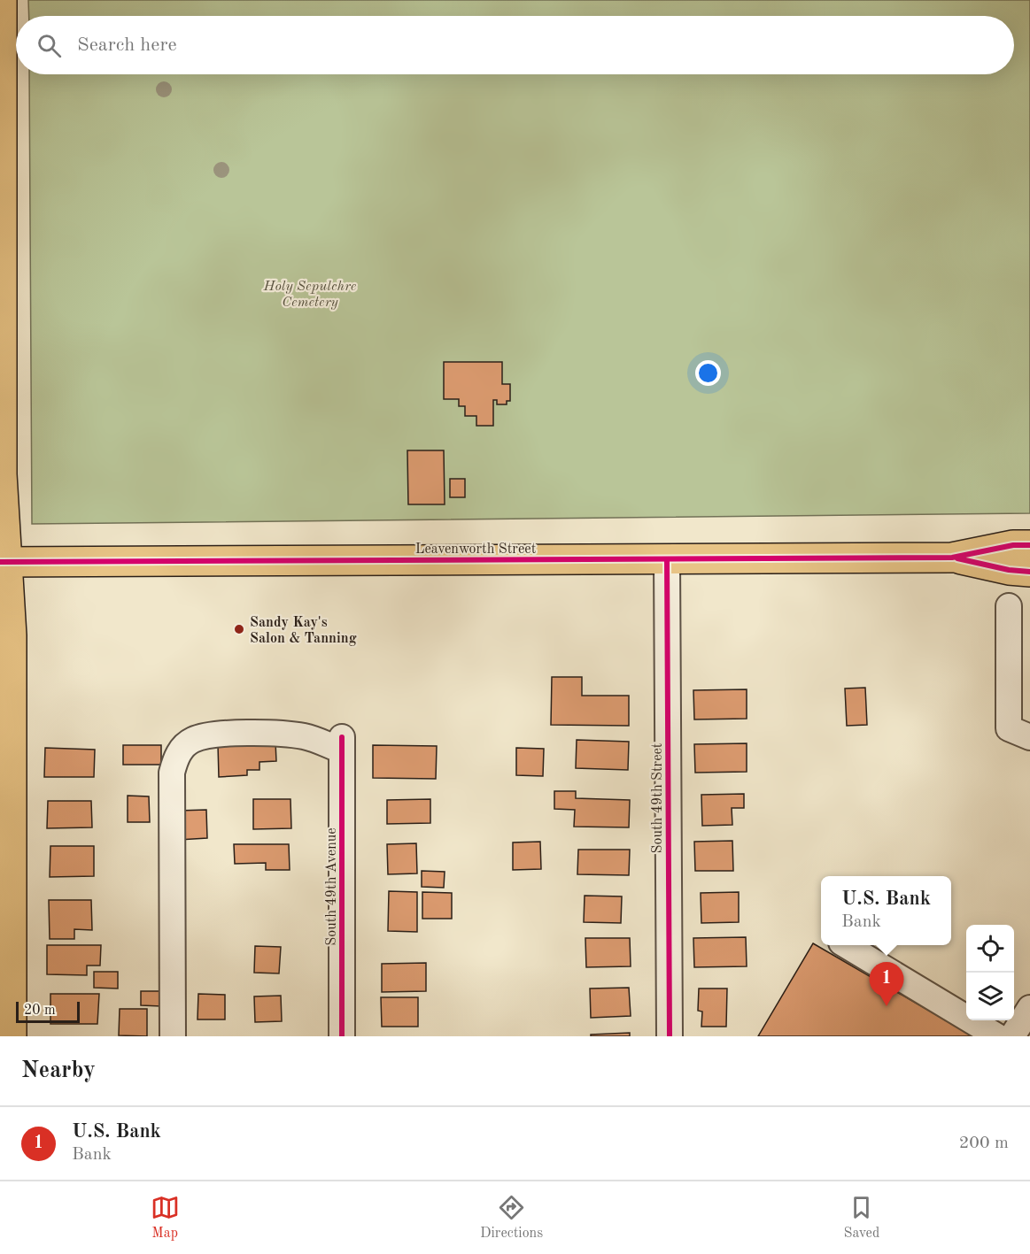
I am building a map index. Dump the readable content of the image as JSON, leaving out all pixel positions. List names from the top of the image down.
{
  "streets": {
    "main road": ["Leavenworth Street"],
    "street": ["South 49th Street", "South 49th Avenue"]
  },
  "crossings": [
    ["Leavenworth Street", "South 49th Street"]
  ],
  "parks": ["Holy Sepulchre Cemetery"],
  "places": ["Sandy Kay's Salon & Tanning"],
  "scale_bar": "20 m",
  "page": {
    "search": "Search here",
    "popup": ["U.S. Bank", "Bank"],
    "pins": "1",
    "scale": "20 m",
    "heading": "Nearby",
    "list": [
      {
        "mark": "1",
        "name": "U.S. Bank",
        "note": "Bank",
        "value": "200 m"
      }
    ],
    "nav": ["Map", "Directions", "Saved"]
  }
}
